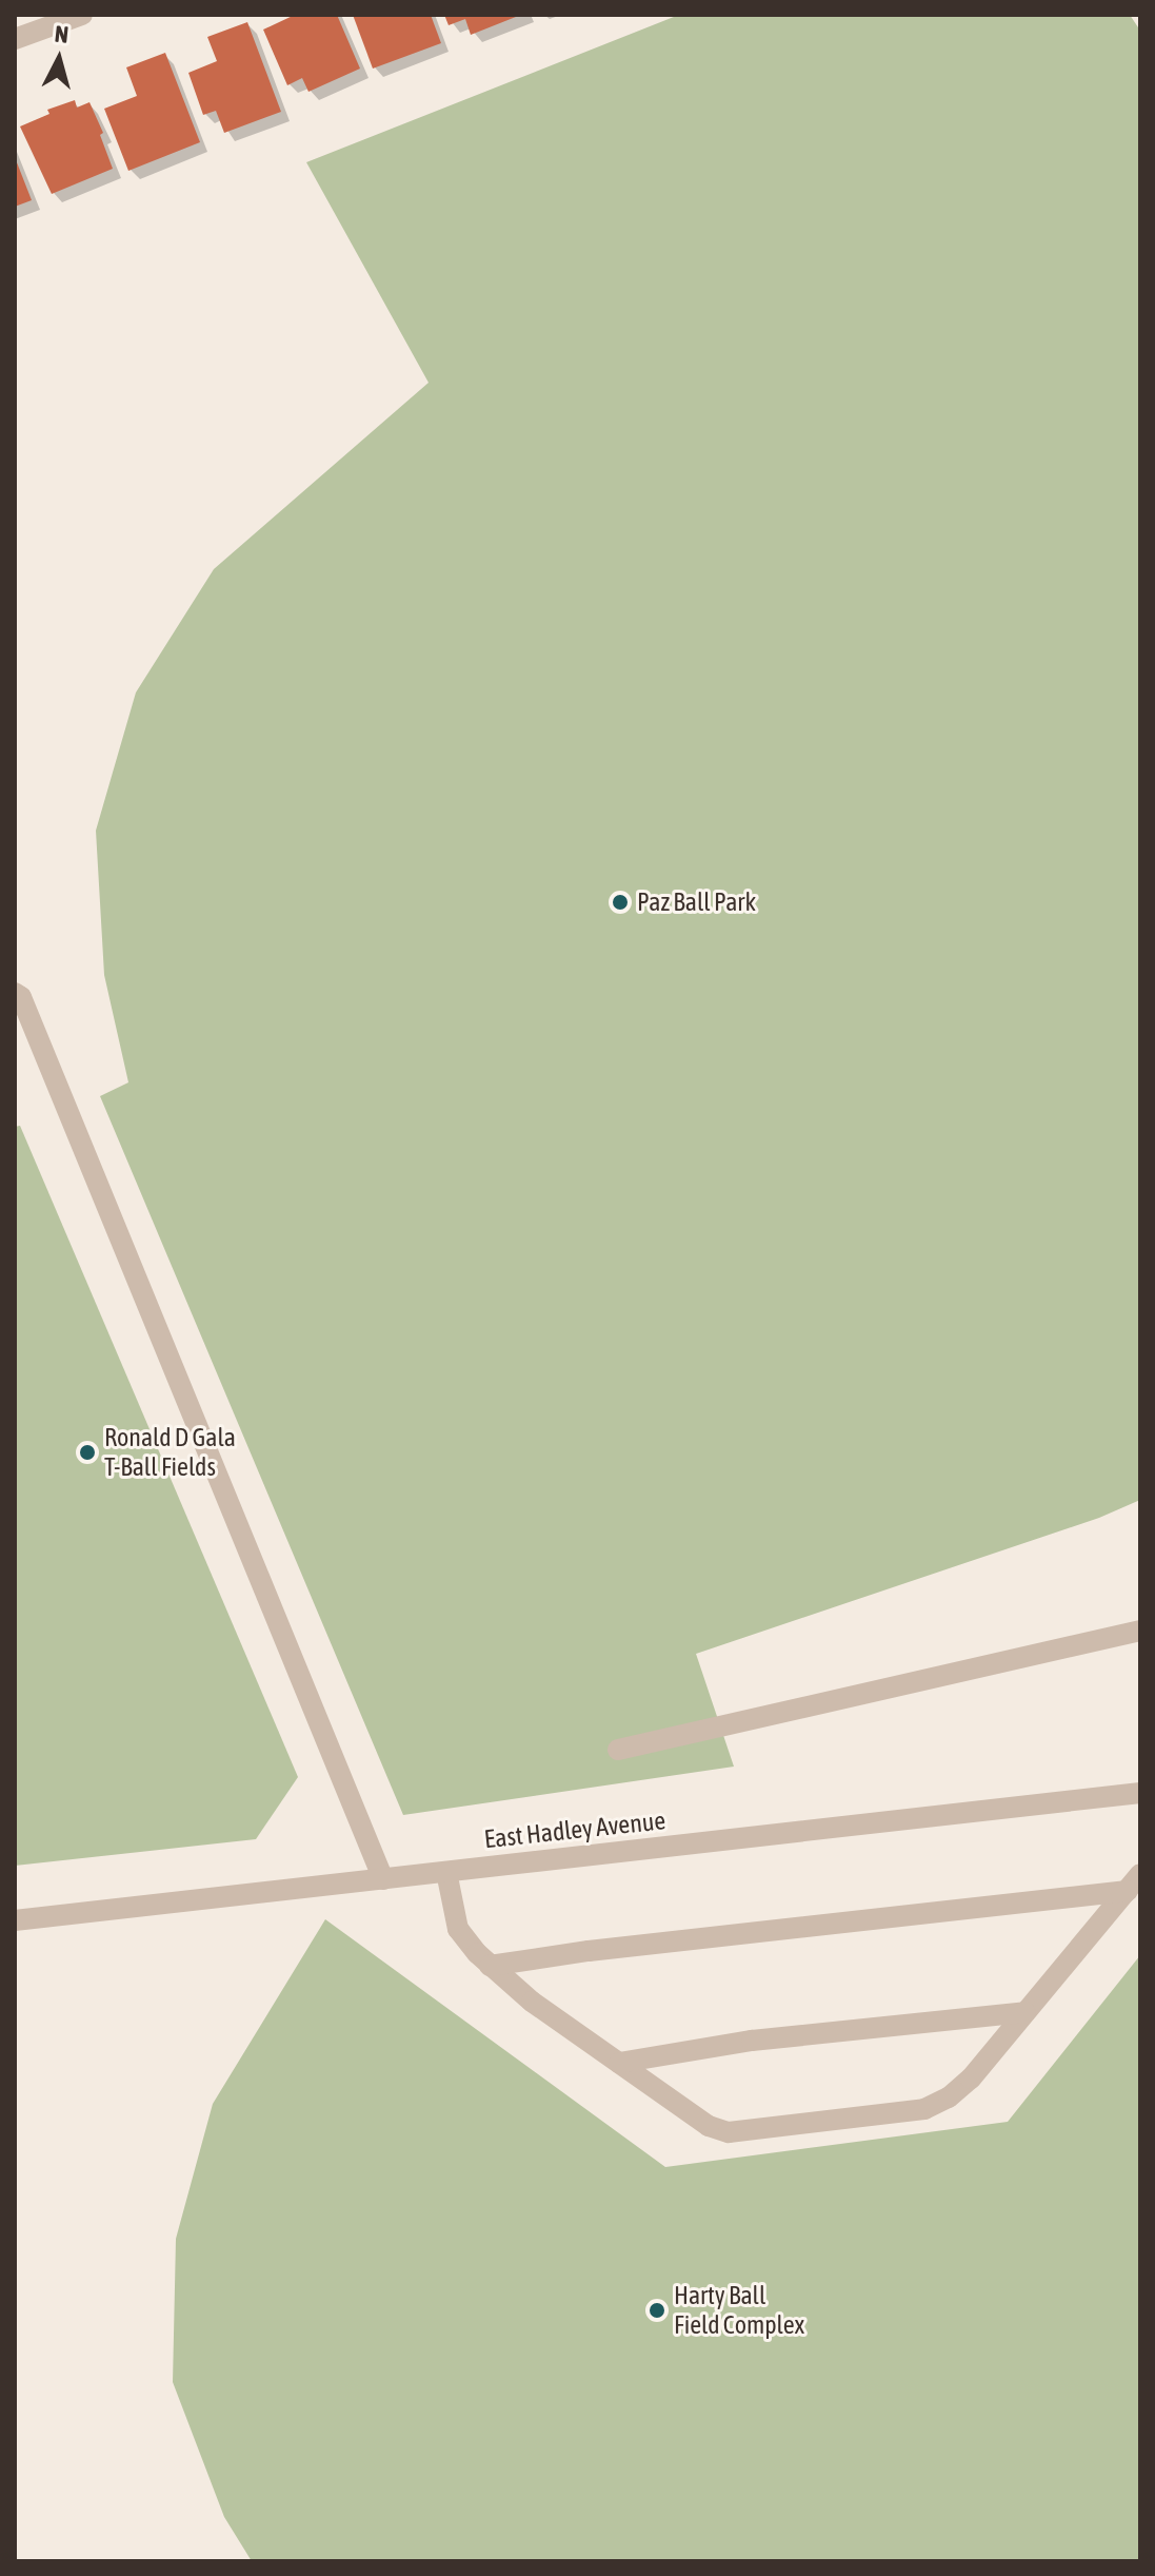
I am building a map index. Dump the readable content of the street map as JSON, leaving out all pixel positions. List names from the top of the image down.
{
  "streets": {
    "street": ["East Hadley Avenue"]
  },
  "places": ["Paz Ball Park", "Ronald D Gala T-Ball Fields", "Harty Ball Field Complex"],
  "north": "top"
}
